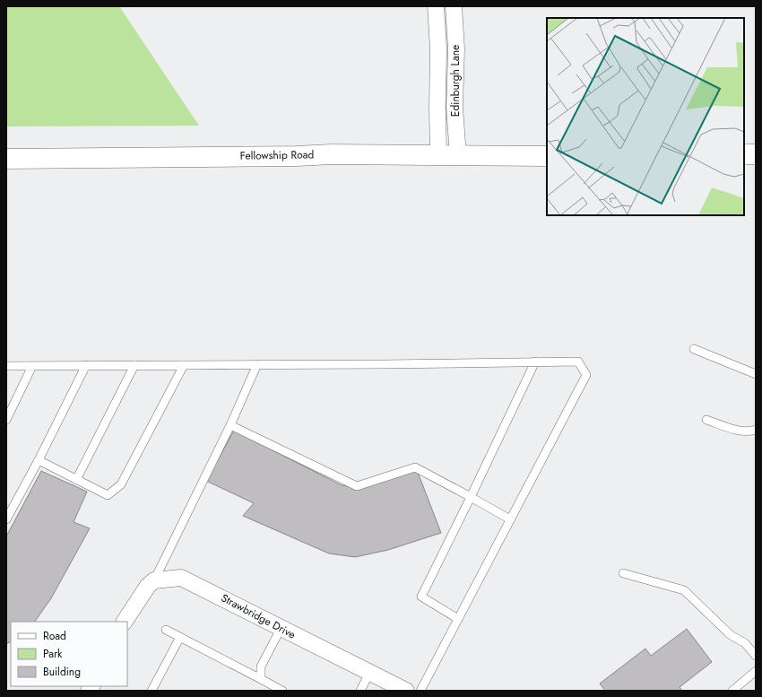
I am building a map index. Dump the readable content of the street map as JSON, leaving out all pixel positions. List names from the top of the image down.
{
  "streets": {
    "street": ["Edinburgh Lane", "Fellowship Road", "Strawbridge Drive"]
  },
  "crossings": [
    ["Edinburgh Lane", "Fellowship Road"]
  ],
  "legend": ["Road", "Park", "Building"]
}
